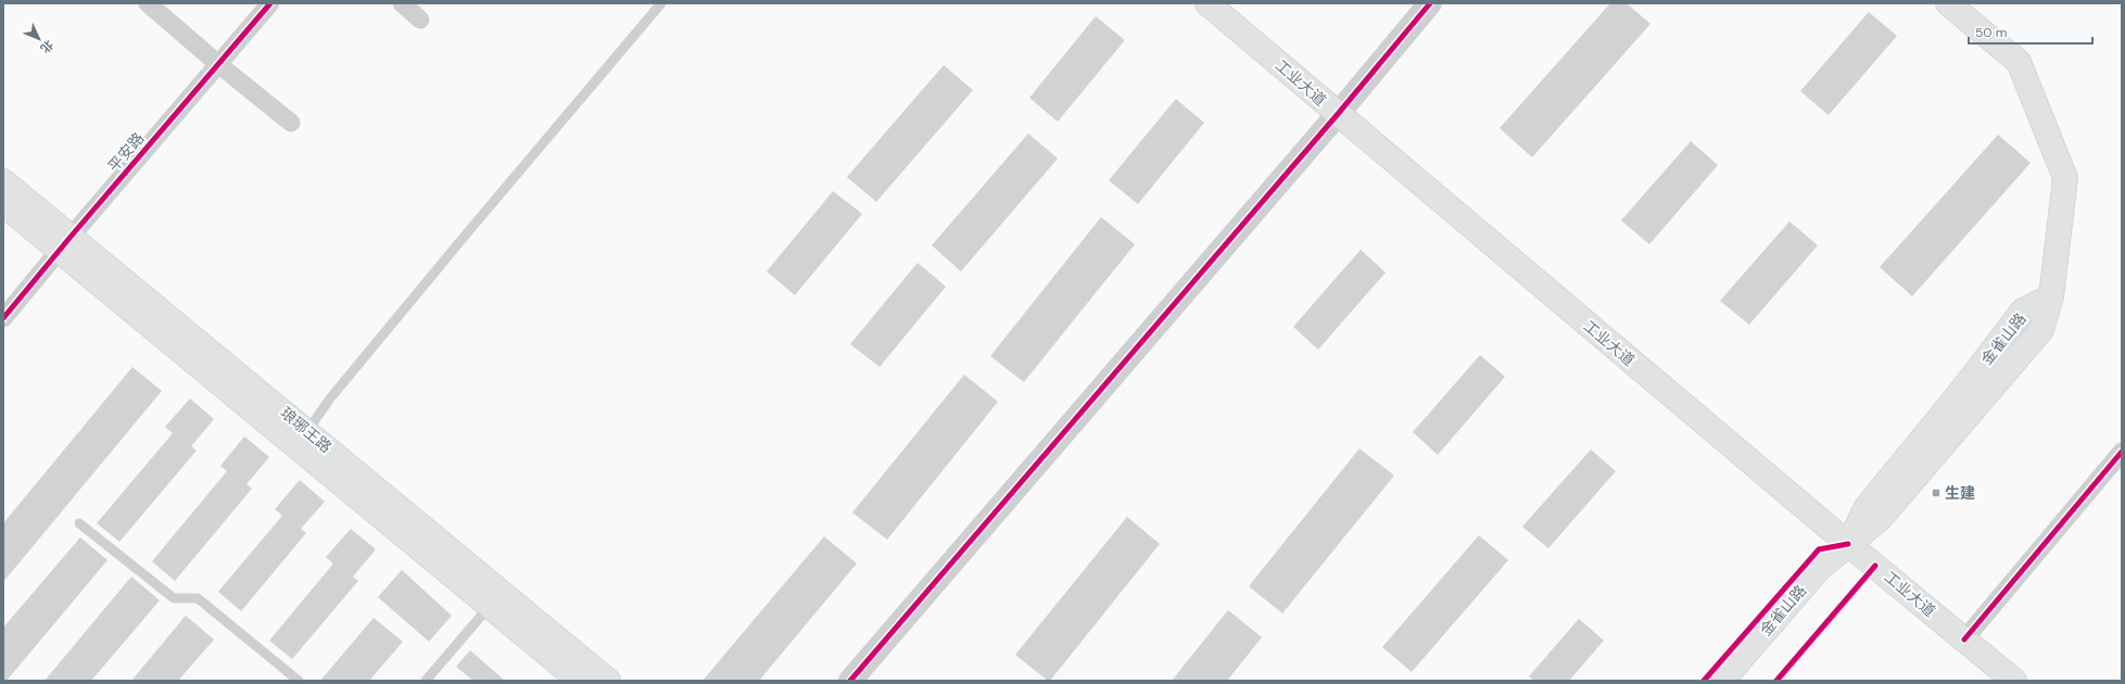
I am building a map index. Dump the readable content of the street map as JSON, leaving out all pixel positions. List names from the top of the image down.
{
  "streets": {
    "main road": ["工业大道", "金雀山路", "琅琊王路"],
    "street": ["平安路"]
  },
  "crossings": [
    ["工业大道", "金雀山路"],
    ["平安路", "琅琊王路"]
  ],
  "places": {
    "transit": ["生建"]
  },
  "scale_bar": "50 m",
  "north": "bottom right"
}
